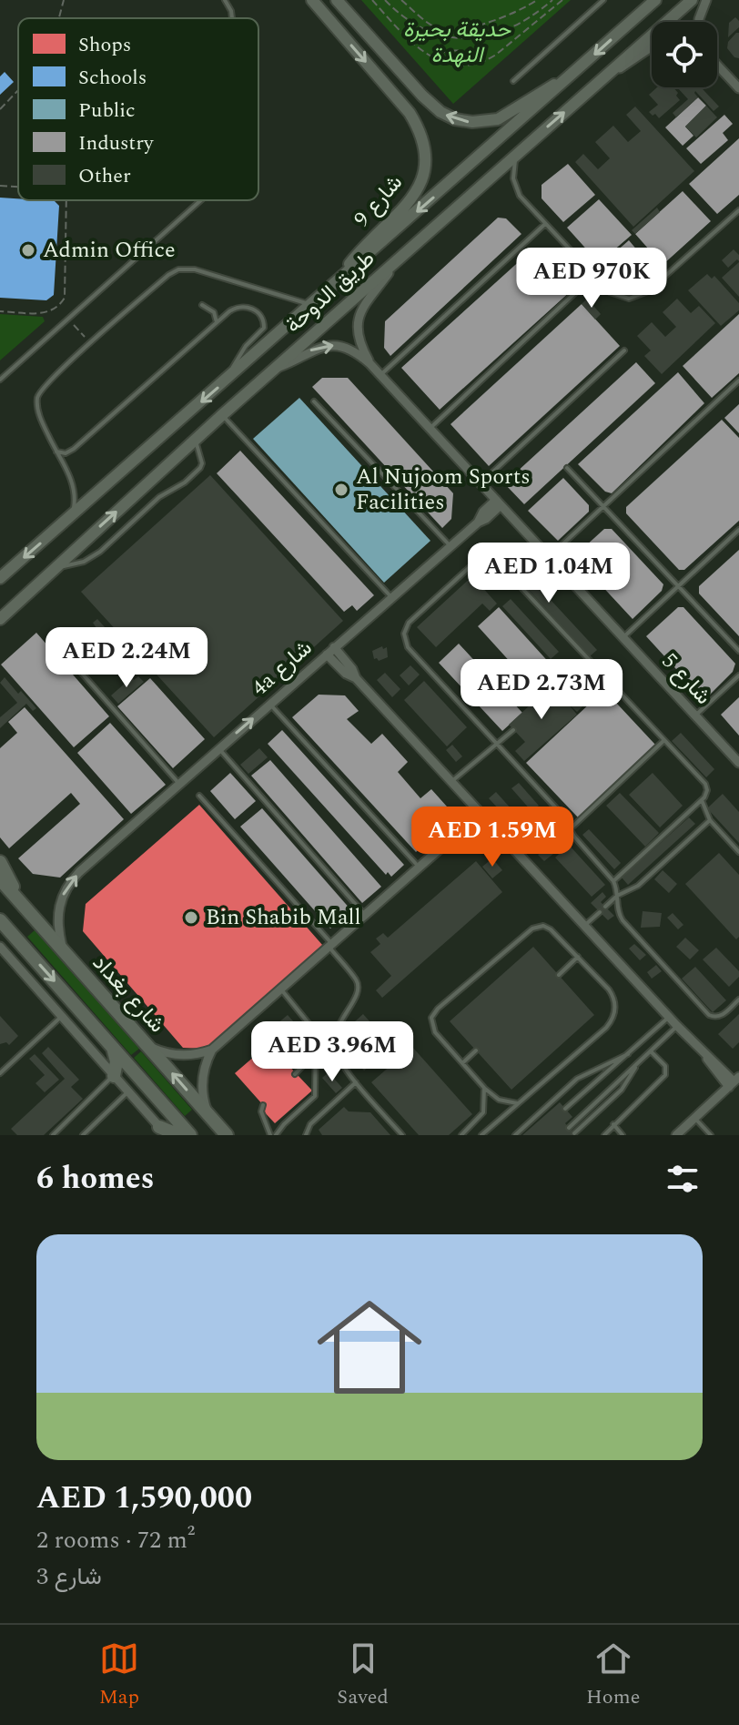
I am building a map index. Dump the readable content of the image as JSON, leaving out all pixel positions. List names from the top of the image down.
{
  "streets": {
    "main road": ["شارع 9", "طريق الدوحة", "شارع بغداد"],
    "street": ["4a شارع", "شارع 5"]
  },
  "crossings": [
    ["شارع 9", "طريق الدوحة"],
    ["طريق الدوحة", "شارع 5"],
    ["4a شارع", "شارع 5"],
    ["4a شارع", "شارع بغداد"]
  ],
  "one_way": ["شارع 9", "4a شارع"],
  "parks": ["حديقة بحيرة النهدة"],
  "places": ["Admin Office", "Al Nujoom Sports Facilities", "Bin Shabib Mall"],
  "legend": [
    "Shops",
    "Schools",
    "Public",
    "Industry",
    "Other"
  ],
  "page": {
    "price": [
      "AED 970K",
      "AED 1.04M",
      "AED 2.24M",
      "AED 2.73M",
      "AED 1.59M",
      "AED 3.96M"
    ],
    "heading": "6 homes",
    "list": [
      {
        "name": "AED 1,590,000",
        "note": "2 rooms · 72 m² · شارع 3"
      }
    ],
    "tabs": ["Map", "Saved", "Home"]
  }
}
